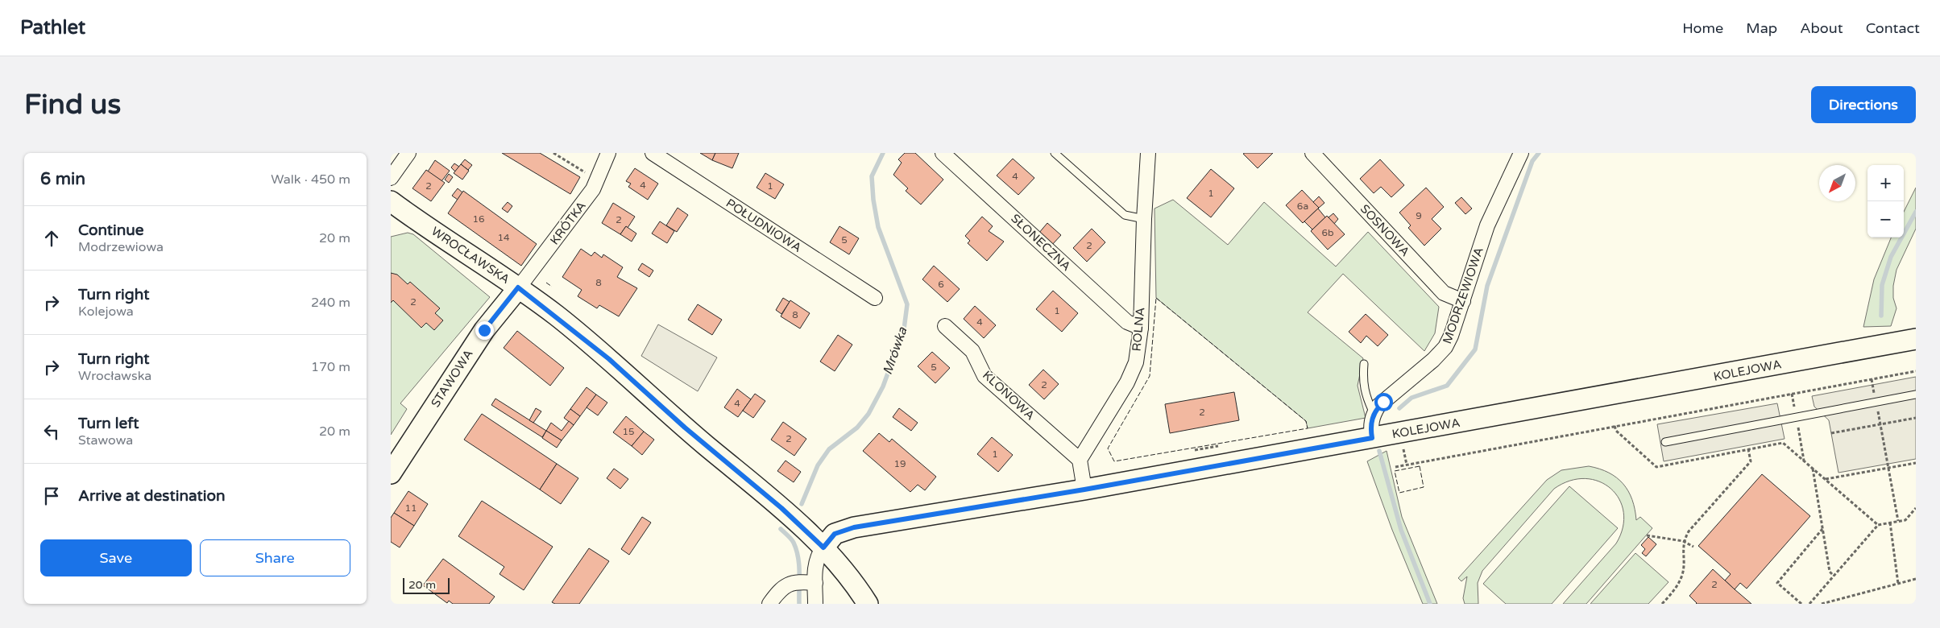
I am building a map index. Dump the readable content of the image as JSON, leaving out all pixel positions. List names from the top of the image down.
{
  "streets": {
    "street": [
      "KRÓTKA",
      "POŁUDNIOWA",
      "SOSNOWA",
      "SŁONECZNA",
      "WROCŁAWSKA",
      "MODRZEWIOWA",
      "ROLNA",
      "KOLEJOWA",
      "STAWOWA",
      "KLONOWA"
    ]
  },
  "crossings": [
    ["KRÓTKA", "WROCŁAWSKA"],
    ["KRÓTKA", "STAWOWA"],
    ["SOSNOWA", "MODRZEWIOWA"],
    ["SŁONECZNA", "ROLNA"],
    ["WROCŁAWSKA", "KOLEJOWA"],
    ["WROCŁAWSKA", "STAWOWA"],
    ["ROLNA", "KLONOWA"]
  ],
  "water": ["Mrówka"],
  "house_numbers": [
    "4",
    "4",
    "2",
    "1",
    "1",
    "6a",
    "9",
    "16",
    "2",
    "6b",
    "14",
    "5",
    "2",
    "8",
    "6",
    "2",
    "1",
    "8",
    "4",
    "5",
    "2",
    "4",
    "2",
    "15",
    "2",
    "1",
    "19",
    "11",
    "2"
  ],
  "scale_bar": "20 m",
  "north": "bottom left",
  "page": {
    "header": "Pathlet",
    "nav": [
      "Home",
      "Map",
      "About",
      "Contact"
    ],
    "buttons": [
      "Directions",
      ["Save", "Share"]
    ],
    "title": "Find us",
    "heading": ["6 min", "Walk · 450 m"],
    "map_buttons": ["+", "−"],
    "list": [
      ["Continue", "Modrzewiowa", "20 m"],
      ["Turn right", "Kolejowa", "240 m"],
      ["Turn right", "Wrocławska", "170 m"],
      ["Turn left", "Stawowa", "20 m"],
      "Arrive at destination"
    ],
    "scale": "20 m"
  }
}
